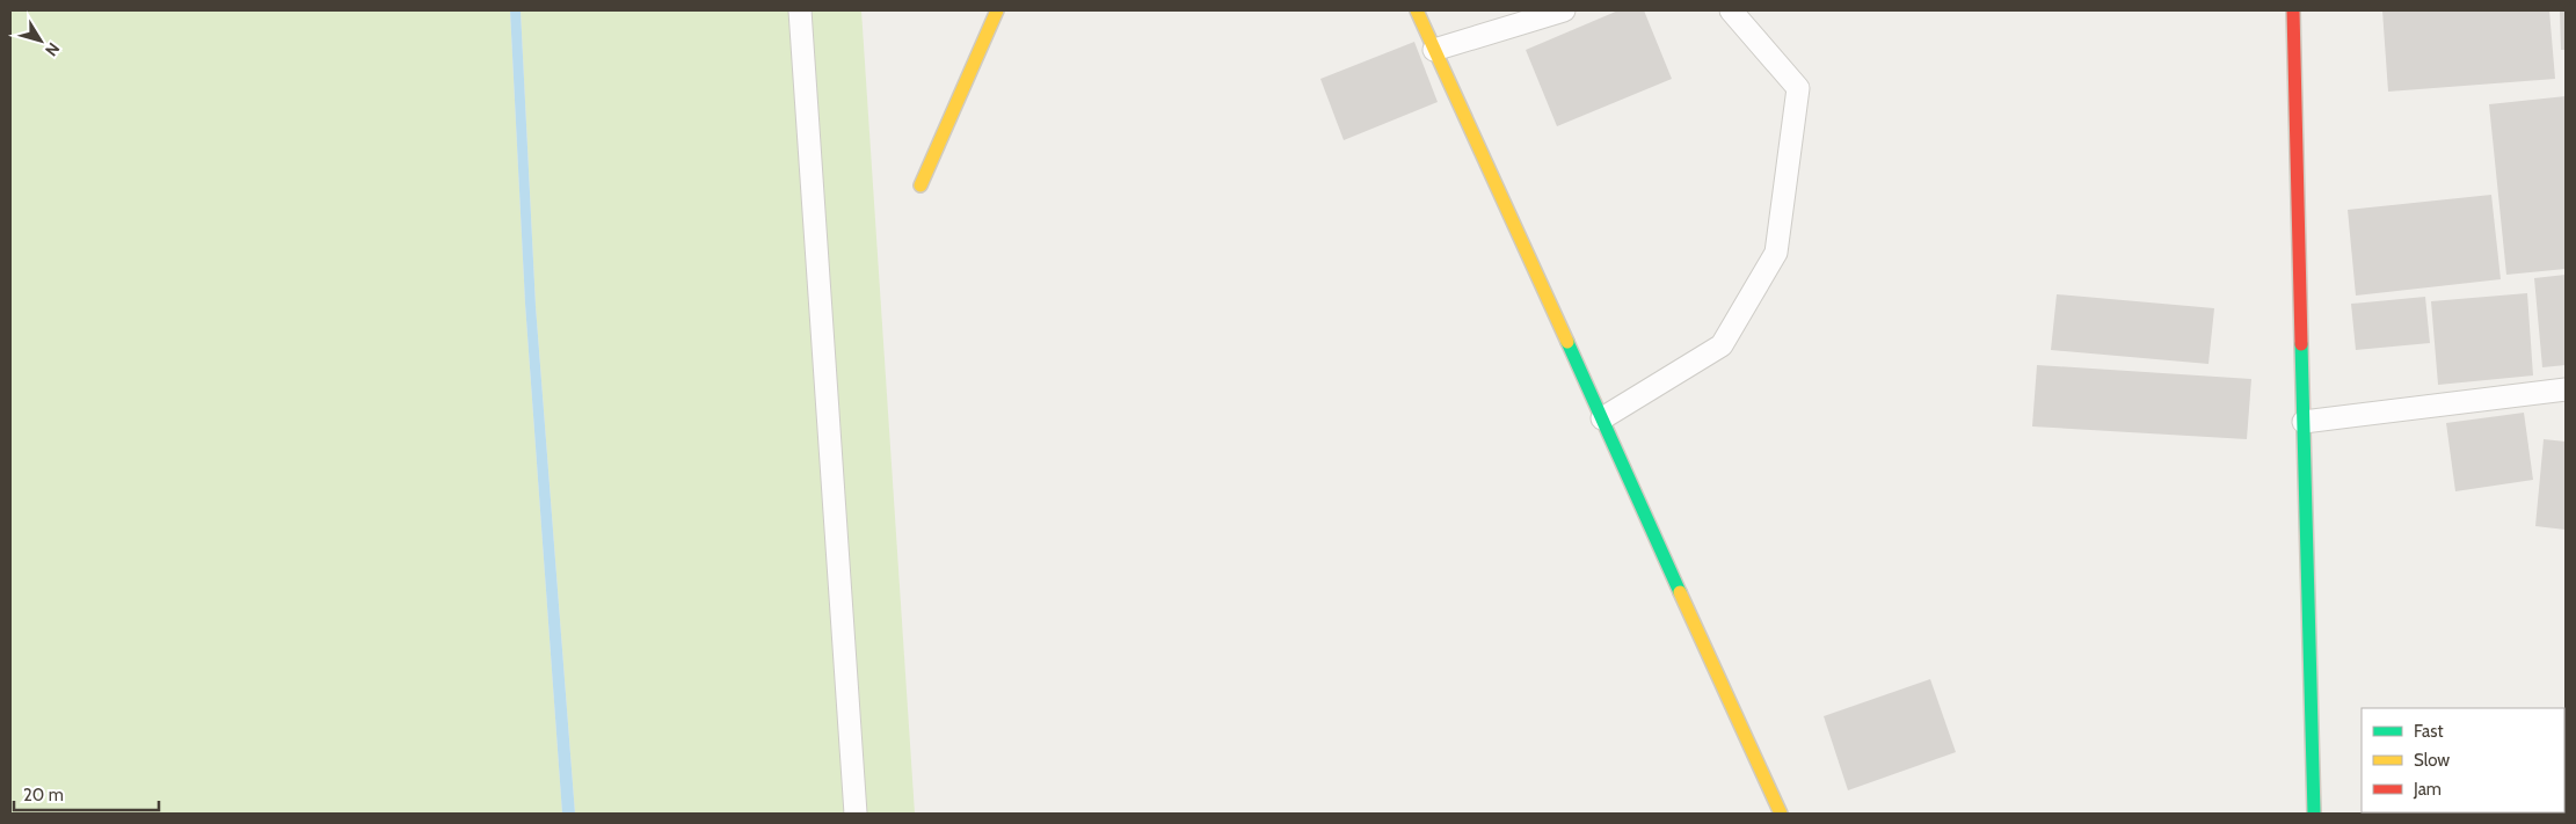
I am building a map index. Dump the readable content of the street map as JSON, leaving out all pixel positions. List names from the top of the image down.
{
  "legend": ["Fast", "Slow", "Jam"],
  "scale_bar": "20 m",
  "north": "bottom right"
}
